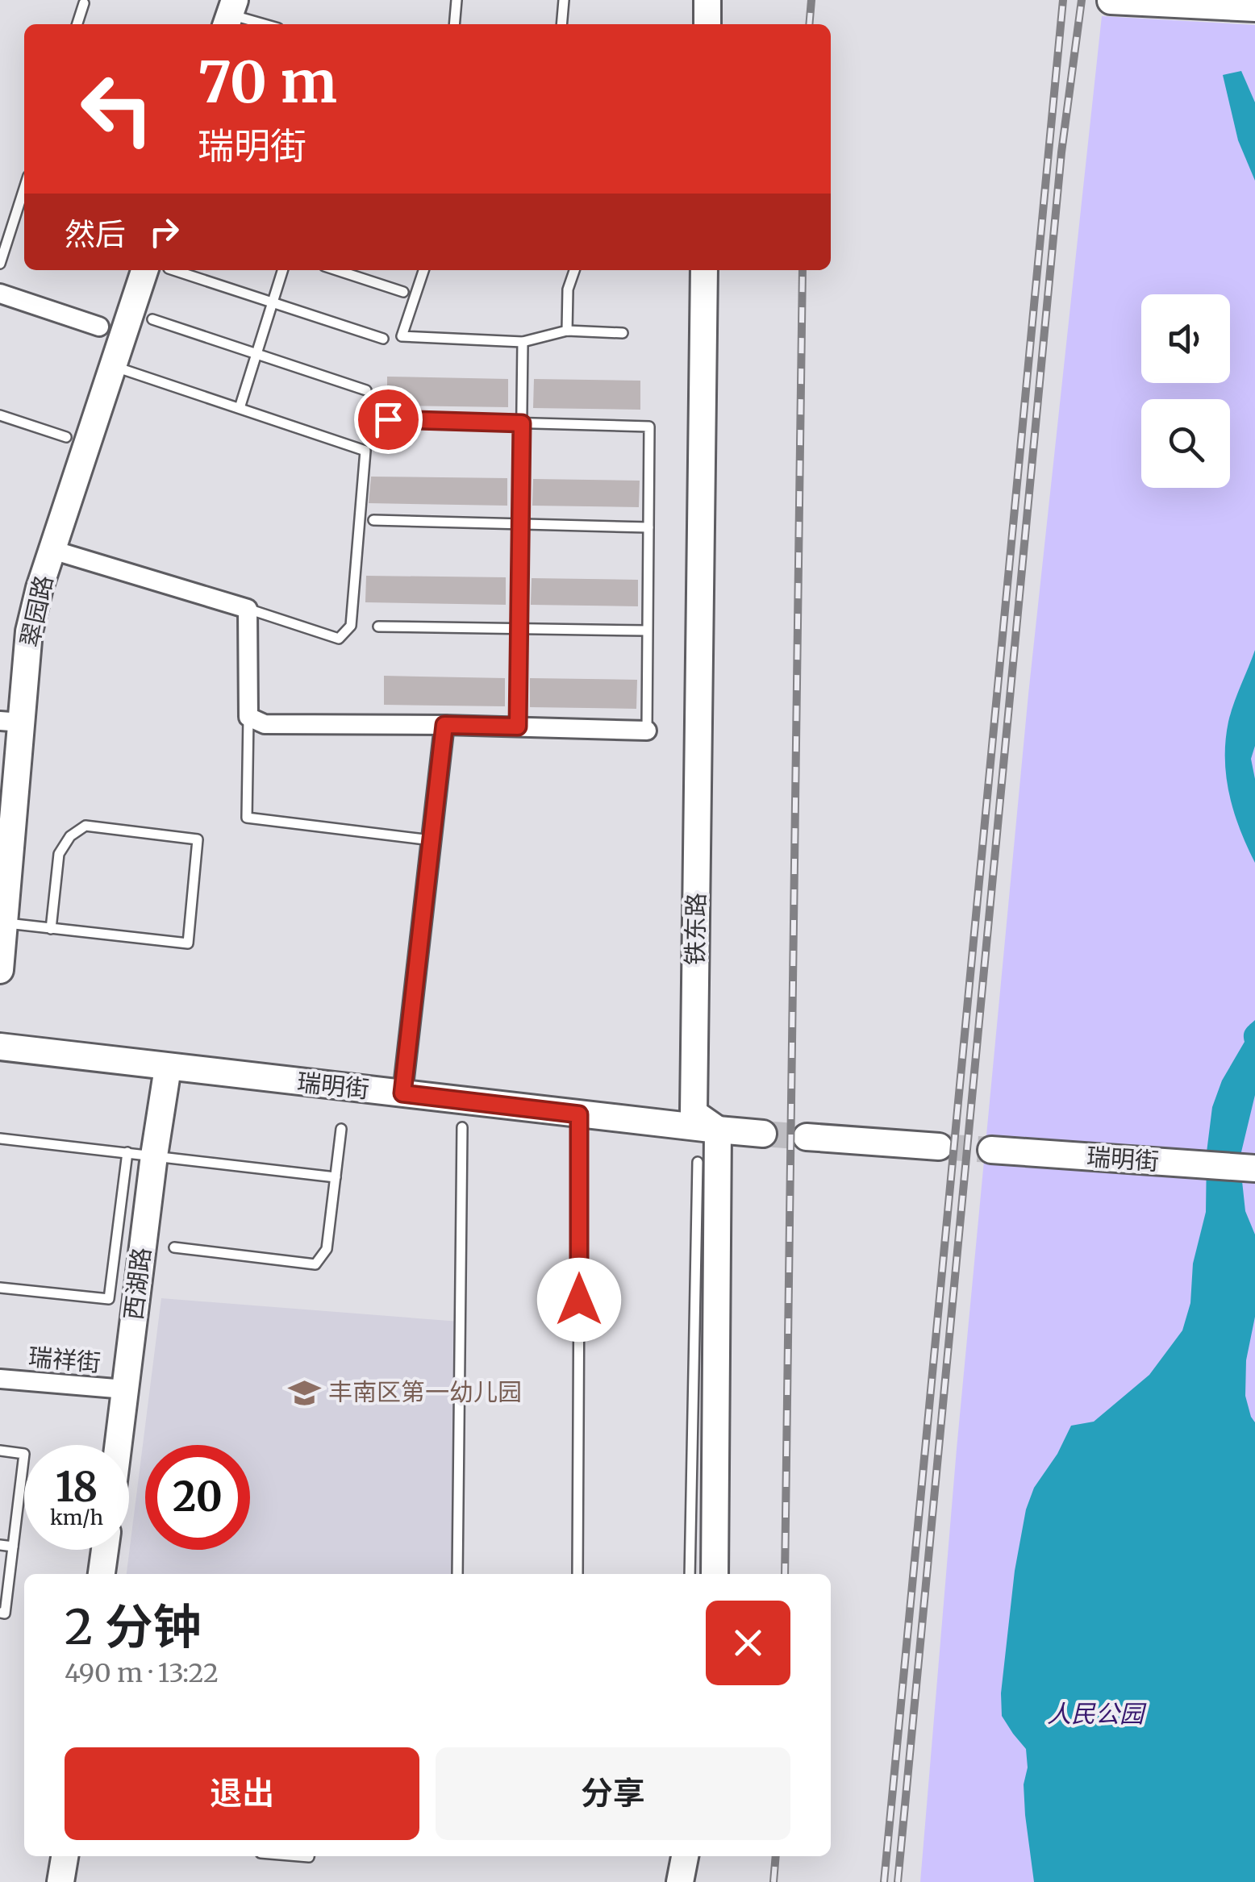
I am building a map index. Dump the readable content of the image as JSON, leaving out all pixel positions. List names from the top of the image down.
{
  "streets": {
    "street": [
      "翠园路",
      "铁东路",
      "瑞明街",
      "西湖路",
      "瑞祥街"
    ]
  },
  "crossings": [
    ["铁东路", "瑞明街"],
    ["瑞明街", "西湖路"],
    ["西湖路", "瑞祥街"]
  ],
  "parks": ["人民公园"],
  "places": {
    "school or university": ["丰南区第一幼儿园"]
  },
  "page": {
    "turn": ["70 m", "瑞明街"],
    "then": "然后",
    "speed": "18 km/h",
    "limit": "20",
    "heading": ["2 分钟", "490 m · 13:22"],
    "buttons": ["退出", "分享"]
  }
}
